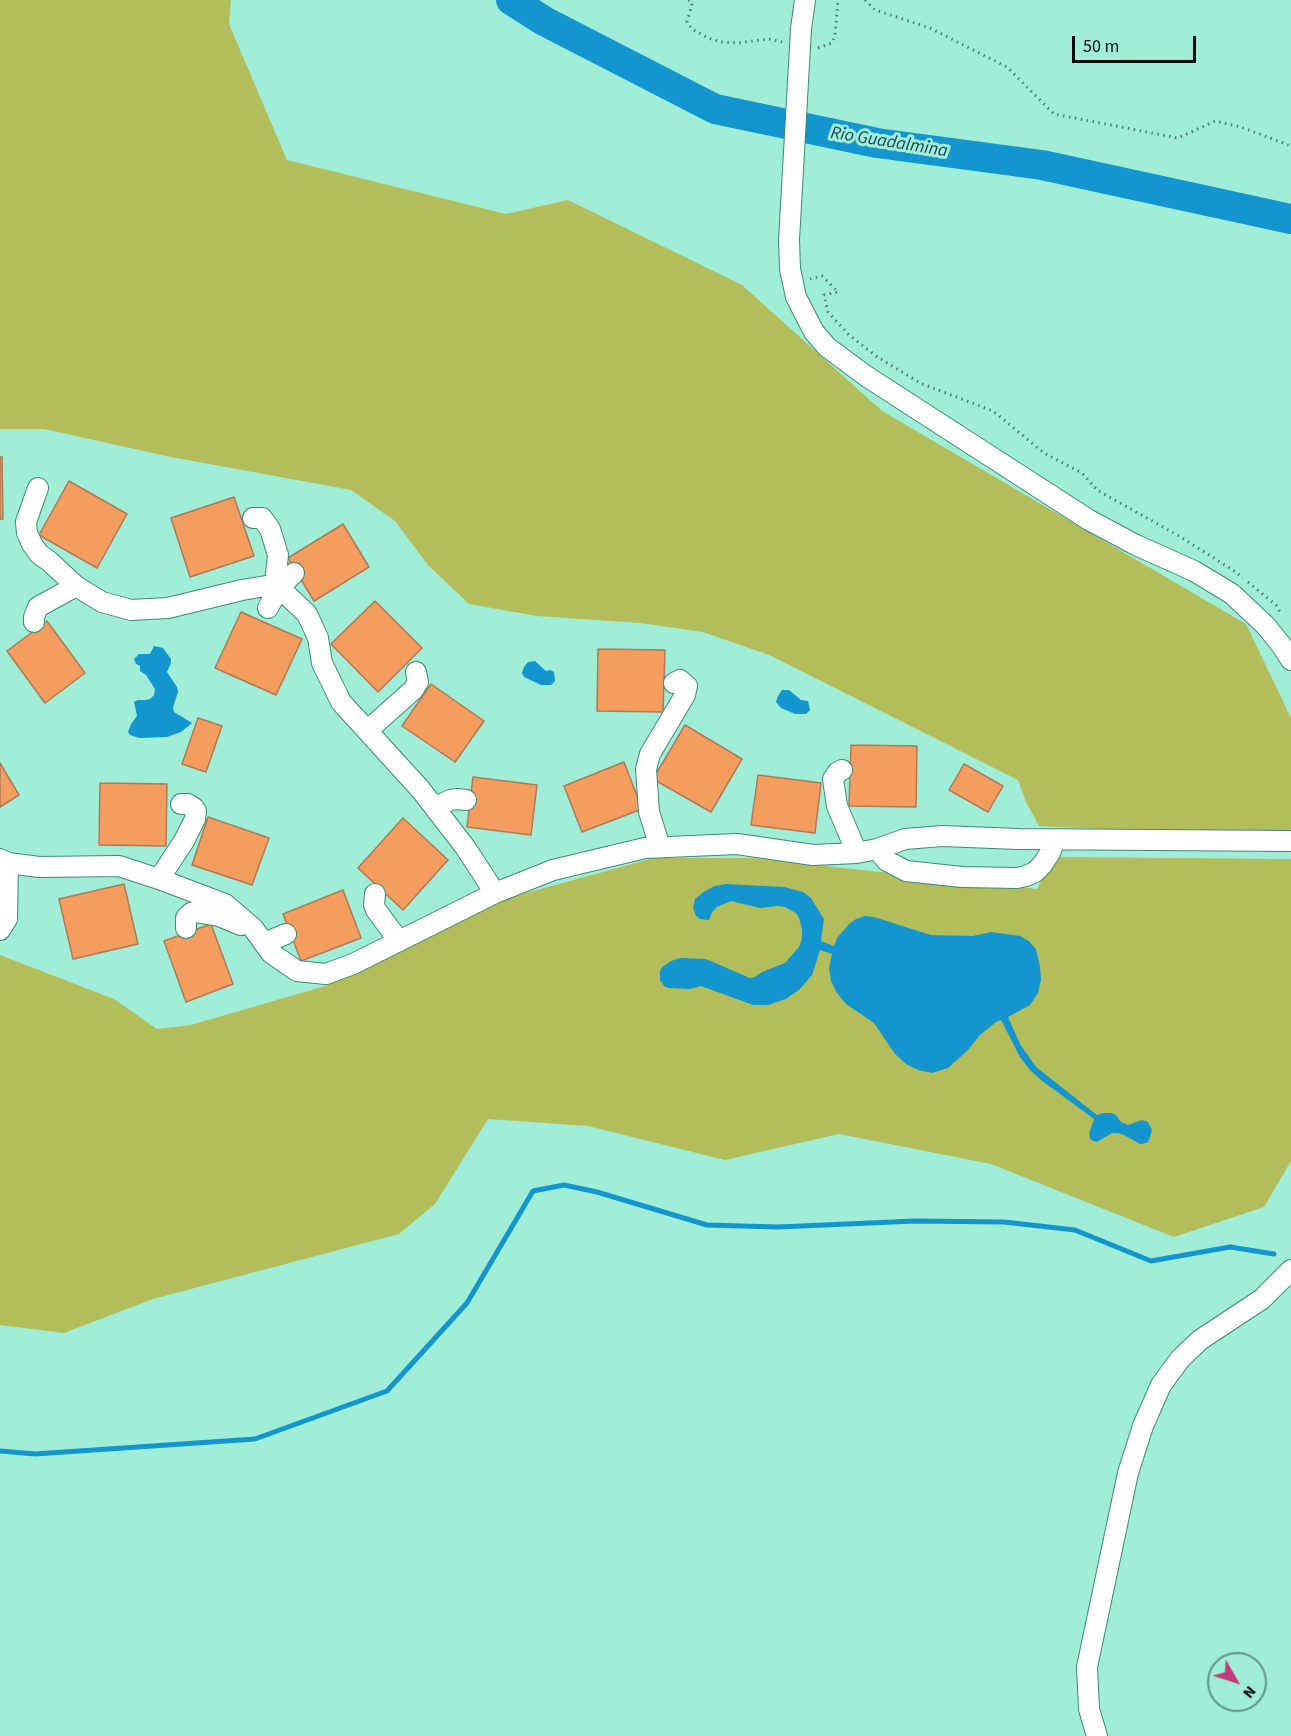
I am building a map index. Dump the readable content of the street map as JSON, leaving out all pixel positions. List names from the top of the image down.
{
  "water": ["Rio Guadalmina"],
  "scale_bar": "50 m",
  "north": "bottom right"
}
